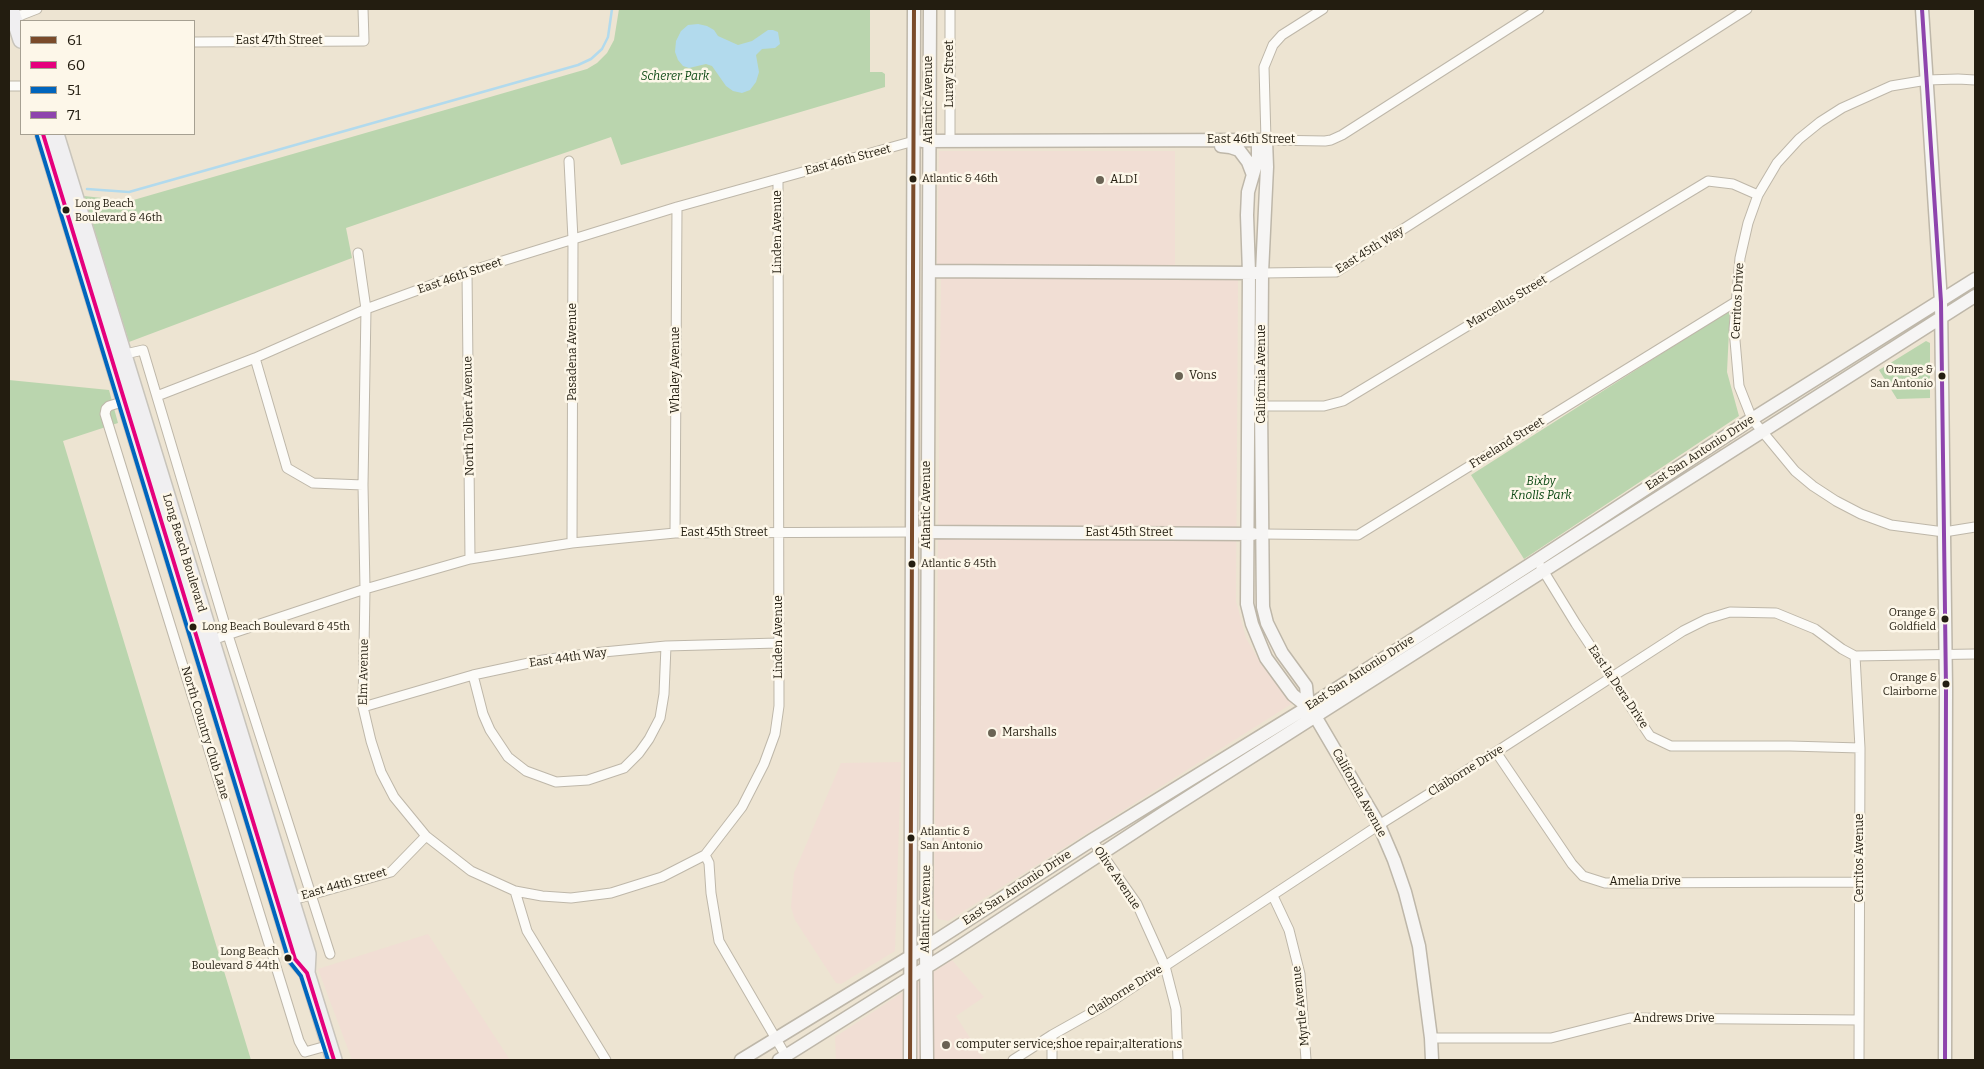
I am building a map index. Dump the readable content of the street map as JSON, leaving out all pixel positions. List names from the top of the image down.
{
  "streets": {
    "main road": [
      "Atlantic Avenue",
      "East 46th Street",
      "East 45th Way",
      "California Avenue",
      "East San Antonio Drive",
      "East 45th Street",
      "Long Beach Boulevard"
    ],
    "street": [
      "East 47th Street",
      "Luray Street",
      "Linden Avenue",
      "Cerritos Drive",
      "Marcellus Street",
      "Pasadena Avenue",
      "Whaley Avenue",
      "North Tolbert Avenue",
      "Freeland Street",
      "East 44th Way",
      "Elm Avenue",
      "East la Dera Drive",
      "North Country Club Lane",
      "Claiborne Drive",
      "Cerritos Avenue",
      "Olive Avenue",
      "Amelia Drive",
      "East 44th Street",
      "Myrtle Avenue",
      "Andrews Drive"
    ]
  },
  "crossings": [
    ["Luray Street", "East 46th Street"],
    ["Atlantic Avenue", "East 46th Street"],
    ["Atlantic Avenue", "East 45th Way"],
    ["Atlantic Avenue", "East San Antonio Drive"],
    ["Atlantic Avenue", "East 45th Street"],
    ["East 46th Street", "Linden Avenue"],
    ["East 46th Street", "Pasadena Avenue"],
    ["East 46th Street", "Whaley Avenue"],
    ["East 46th Street", "California Avenue"],
    ["East 46th Street", "North Tolbert Avenue"],
    ["East 46th Street", "Elm Avenue"],
    ["Linden Avenue", "East 45th Street"],
    ["Linden Avenue", "East 44th Way"],
    ["Linden Avenue", "Elm Avenue"],
    ["East 45th Way", "California Avenue"],
    ["Cerritos Drive", "Marcellus Street"],
    ["Cerritos Drive", "Freeland Street"],
    ["Cerritos Drive", "East San Antonio Drive"],
    ["Marcellus Street", "California Avenue"],
    ["Pasadena Avenue", "East 45th Street"],
    ["Whaley Avenue", "East 45th Street"],
    ["California Avenue", "Freeland Street"],
    ["California Avenue", "East San Antonio Drive"],
    ["California Avenue", "East 45th Street"],
    ["California Avenue", "Claiborne Drive"],
    ["California Avenue", "Andrews Drive"],
    ["North Tolbert Avenue", "East 45th Street"],
    ["Freeland Street", "East 45th Street"],
    ["East San Antonio Drive", "East la Dera Drive"],
    ["East San Antonio Drive", "Olive Avenue"],
    ["East 45th Street", "Long Beach Boulevard"],
    ["East 45th Street", "Elm Avenue"],
    ["Long Beach Boulevard", "North Country Club Lane"],
    ["Long Beach Boulevard", "East 44th Street"],
    ["East 44th Way", "Elm Avenue"],
    ["Elm Avenue", "East 44th Street"],
    ["East la Dera Drive", "Claiborne Drive"],
    ["East la Dera Drive", "Cerritos Avenue"],
    ["Claiborne Drive", "Cerritos Avenue"],
    ["Claiborne Drive", "Olive Avenue"],
    ["Claiborne Drive", "Amelia Drive"],
    ["Claiborne Drive", "Myrtle Avenue"],
    ["Cerritos Avenue", "Amelia Drive"],
    ["Cerritos Avenue", "Andrews Drive"]
  ],
  "parks": ["Scherer Park", "Bixby Knolls Park"],
  "places": [
    "Atlantic & 46th",
    "ALDI",
    "Long Beach Boulevard & 46th",
    "Vons",
    "Orange & San Antonio",
    "Atlantic & 45th",
    "Orange & Goldfield",
    "Long Beach Boulevard & 45th",
    "Orange & Clairborne",
    "Marshalls",
    "Atlantic & San Antonio",
    "Long Beach Boulevard & 44th",
    "computer service;shoe repair;alterations"
  ],
  "lines": [
    "transit line 61",
    "transit line 71",
    "transit line 60",
    "transit line 51"
  ],
  "legend": [
    "61",
    "60",
    "51",
    "71"
  ]
}
